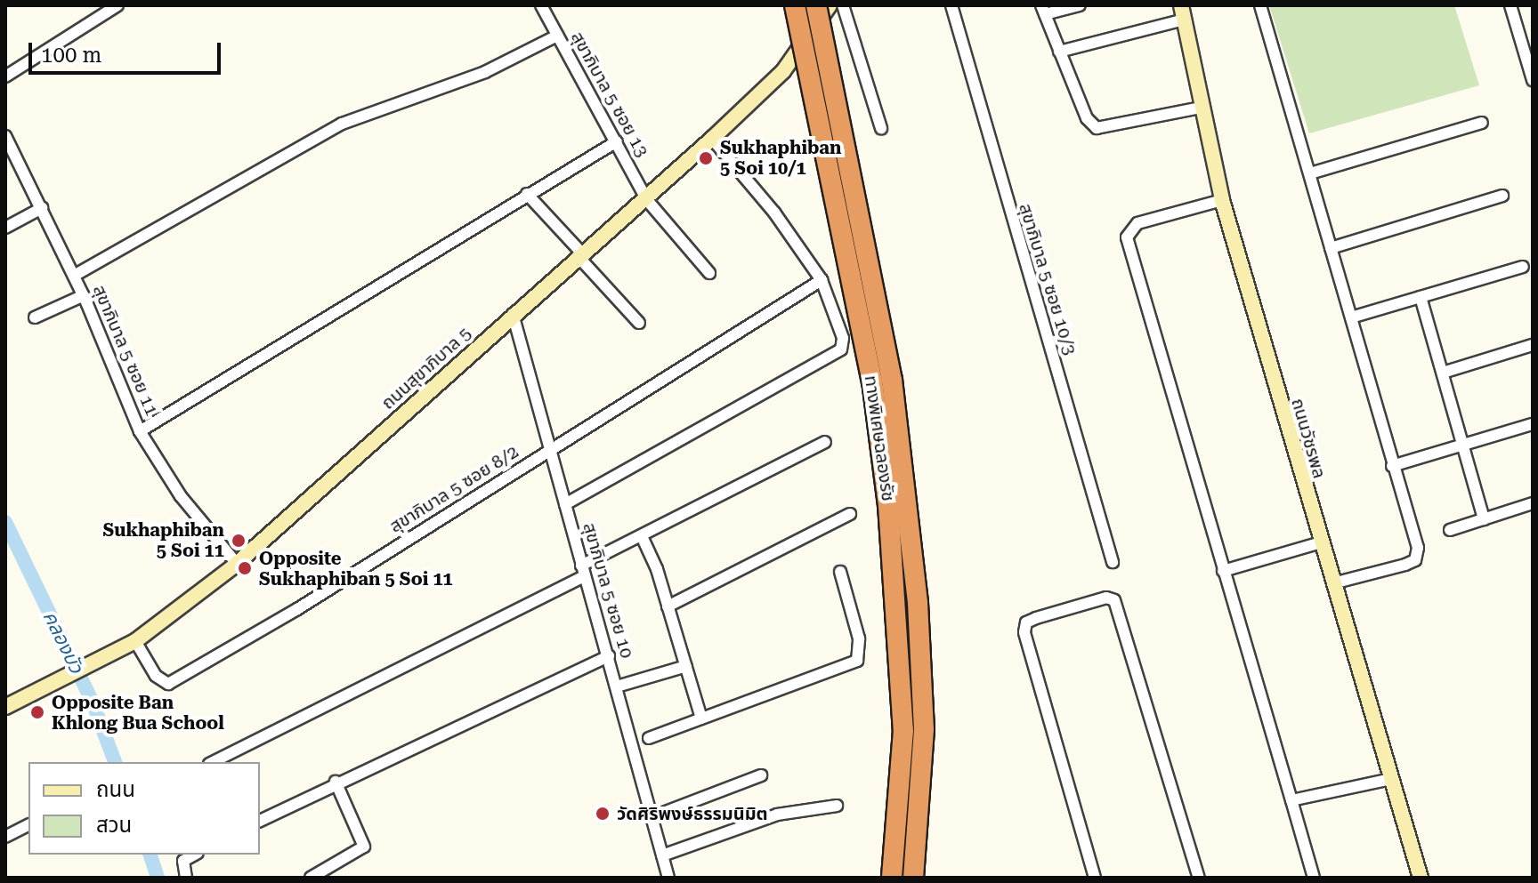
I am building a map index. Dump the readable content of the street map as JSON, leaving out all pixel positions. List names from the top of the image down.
{
  "streets": {
    "highway": ["ทางพิเศษฉลองรัช"],
    "street": [
      "สุขาภิบาล 5 ซอย 13",
      "สุขาภิบาล 5 ซอย 10/3",
      "สุขาภิบาล 5 ซอย 11",
      "ถนนสุขาภิบาล 5",
      "ถนนวัชรพล",
      "สุขาภิบาล 5 ซอย 8/2",
      "สุขาภิบาล 5 ซอย 10"
    ]
  },
  "crossings": [
    ["สุขาภิบาล 5 ซอย 13", "ถนนสุขาภิบาล 5"],
    ["สุขาภิบาล 5 ซอย 11", "ถนนสุขาภิบาล 5"],
    ["ถนนสุขาภิบาล 5", "สุขาภิบาล 5 ซอย 8/2"],
    ["ถนนสุขาภิบาล 5", "สุขาภิบาล 5 ซอย 10"],
    ["สุขาภิบาล 5 ซอย 8/2", "สุขาภิบาล 5 ซอย 10"]
  ],
  "water": ["คลองบัว"],
  "places": [
    "Sukhaphiban 5 Soi 10/1",
    "Sukhaphiban 5 Soi 11",
    "Opposite Sukhaphiban 5 Soi 11",
    "Opposite Ban Khlong Bua School",
    "วัดศิริพงษ์ธรรมนิมิต"
  ],
  "legend": ["ถนน", "สวน"],
  "scale_bar": "100 m"
}
